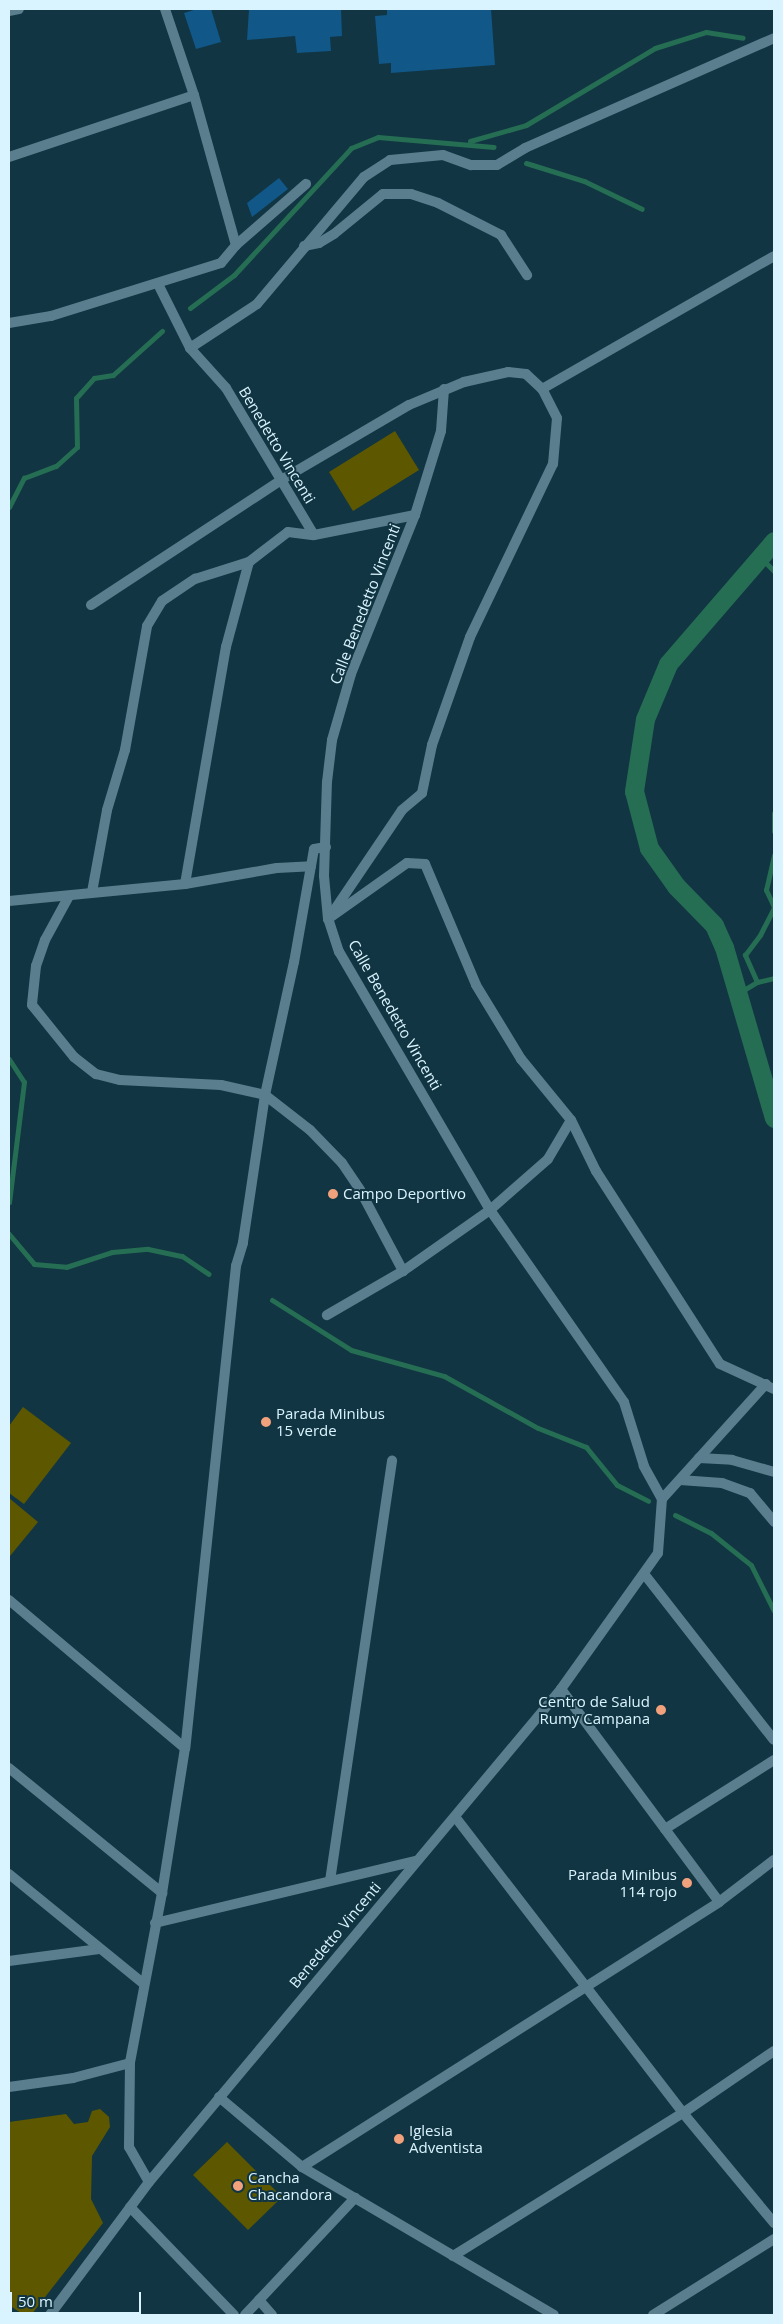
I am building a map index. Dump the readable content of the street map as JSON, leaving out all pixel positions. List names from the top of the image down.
{
  "streets": {
    "street": ["Benedetto Vincenti", "Calle Benedetto Vincenti"]
  },
  "places": [
    "Campo Deportivo",
    "Parada Minibus 15 verde",
    "Centro de Salud Rumy Campana",
    "Parada Minibus 114 rojo",
    "Iglesia Adventista",
    "Cancha Chacandora"
  ],
  "scale_bar": "50 m"
}
